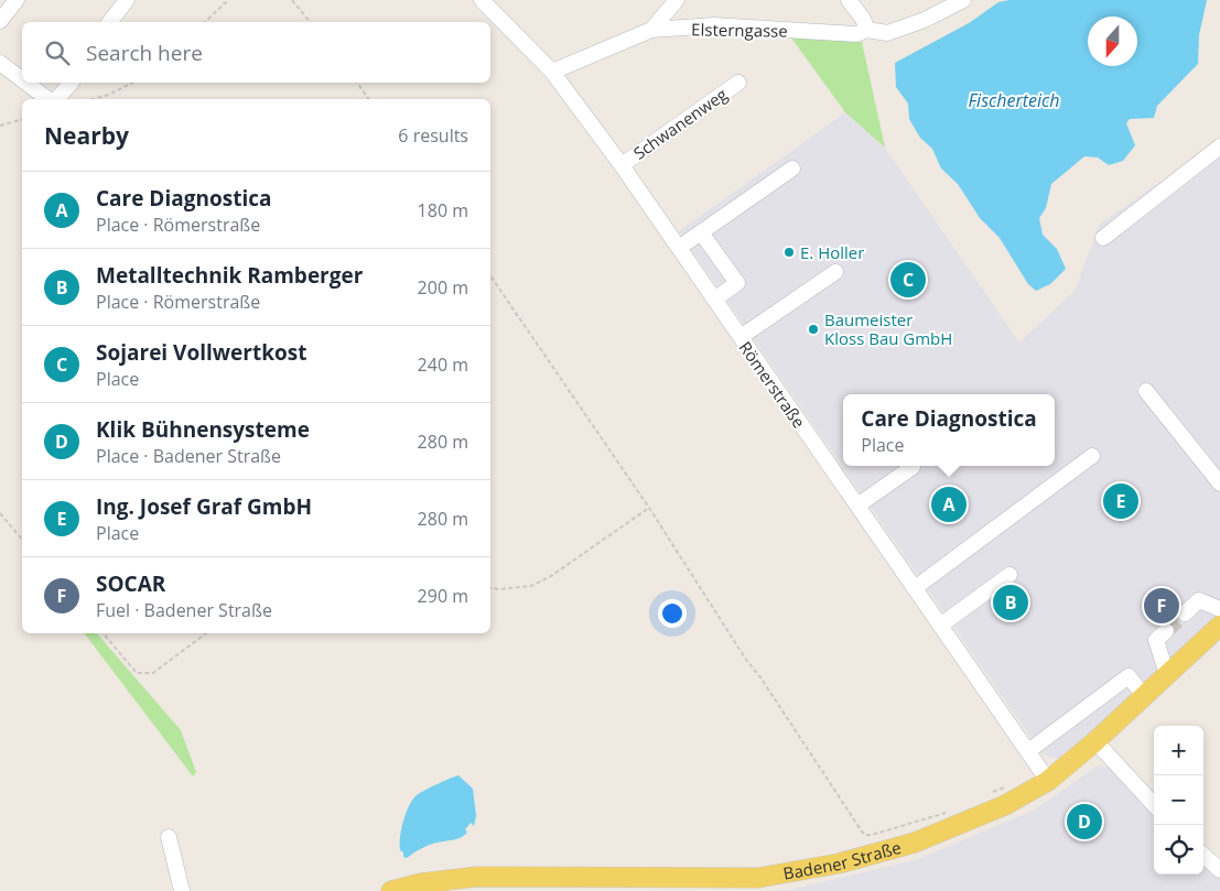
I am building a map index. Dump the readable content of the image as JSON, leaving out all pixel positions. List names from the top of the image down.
{
  "streets": {
    "main road": ["Badener Straße"],
    "street": ["Elsterngasse", "Schwanenweg", "Römerstraße"]
  },
  "crossings": [
    ["Elsterngasse", "Römerstraße"],
    ["Schwanenweg", "Römerstraße"],
    ["Römerstraße", "Badener Straße"]
  ],
  "water": ["Fischerteich"],
  "places": ["E. Holler", "Baumeister Kloss Bau GmbH"],
  "north": "bottom",
  "page": {
    "search": "Search here",
    "heading": ["Nearby", "6 results"],
    "list": [
      {
        "mark": "A",
        "name": "Care Diagnostica",
        "note": "Place · Römerstraße",
        "value": "180 m"
      },
      {
        "mark": "B",
        "name": "Metalltechnik Ramberger",
        "note": "Place · Römerstraße",
        "value": "200 m"
      },
      {
        "mark": "C",
        "name": "Sojarei Vollwertkost",
        "note": "Place",
        "value": "240 m"
      },
      {
        "mark": "D",
        "name": "Klik Bühnensysteme",
        "note": "Place · Badener Straße",
        "value": "280 m"
      },
      {
        "mark": "E",
        "name": "Ing. Josef Graf GmbH",
        "note": "Place",
        "value": "280 m"
      },
      {
        "mark": "F",
        "name": "SOCAR",
        "note": "Fuel · Badener Straße",
        "value": "290 m"
      }
    ],
    "pins": [
      "C",
      "E",
      "A",
      "B",
      "F",
      "D"
    ],
    "popup": ["Care Diagnostica", "Place"],
    "map_buttons": ["+", "−"]
  }
}
